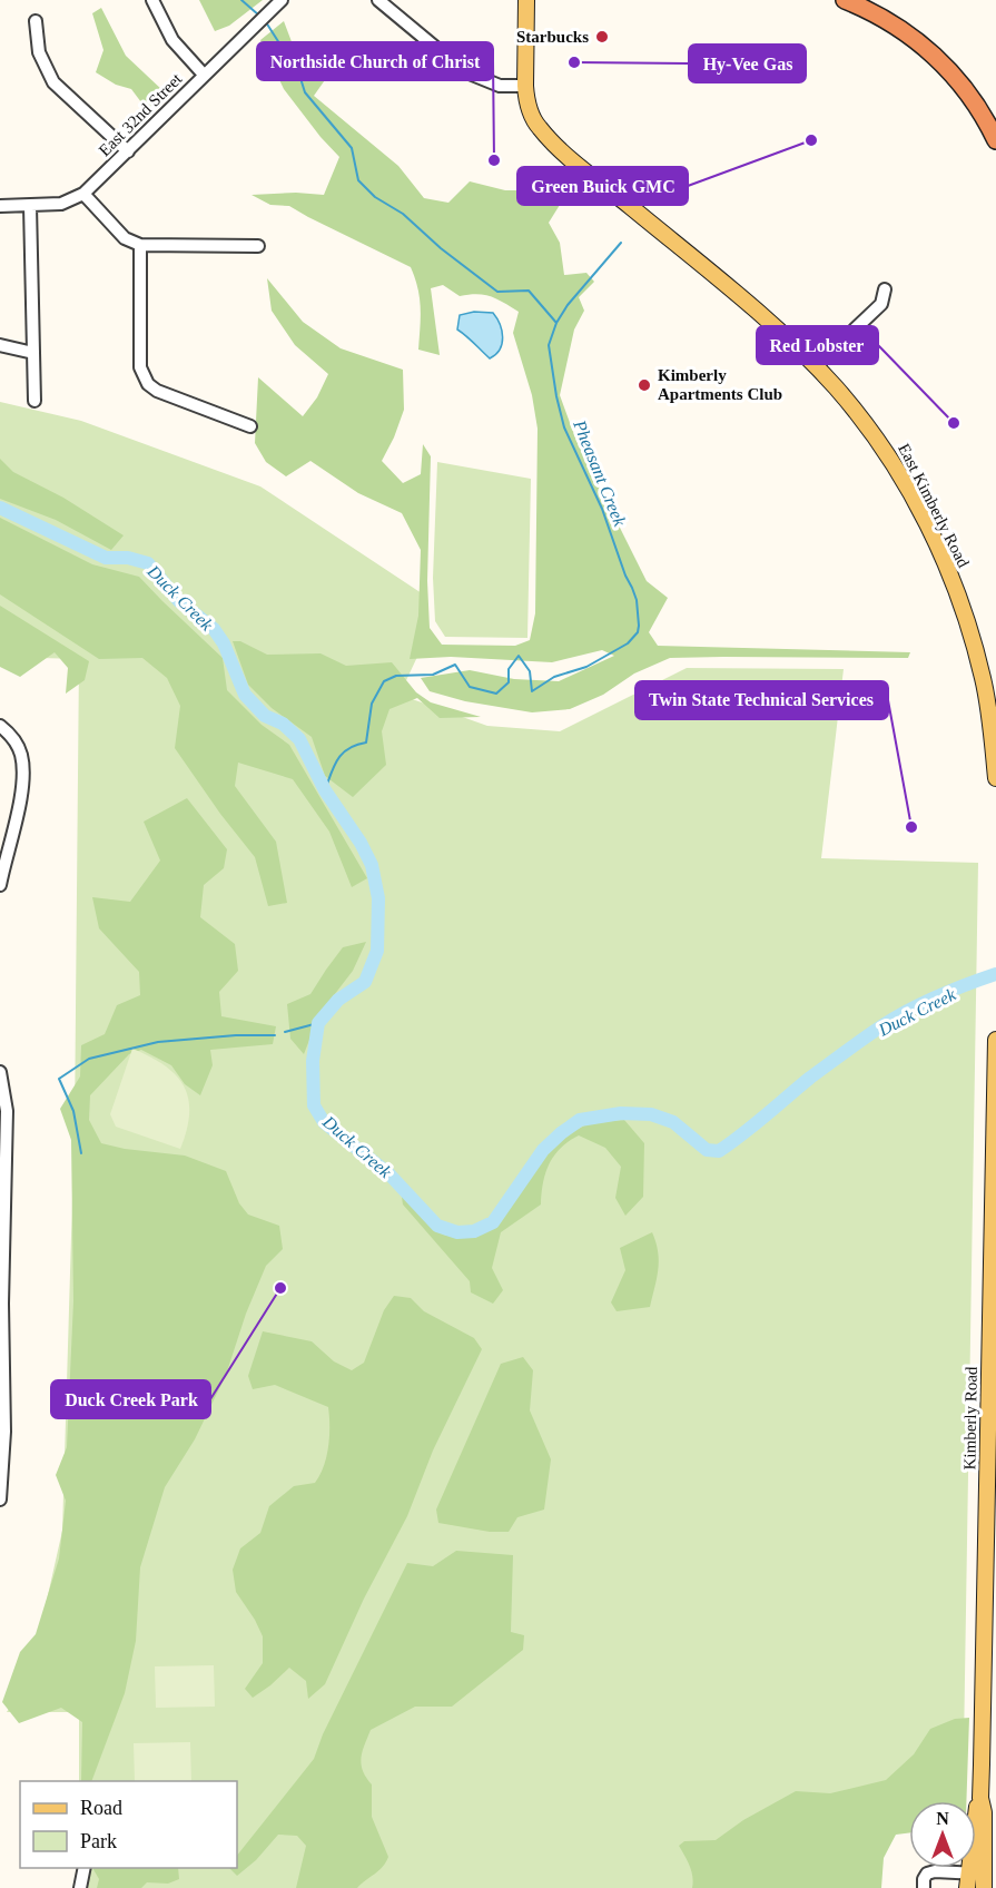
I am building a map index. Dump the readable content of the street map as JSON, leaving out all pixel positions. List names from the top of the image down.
{
  "streets": {
    "main road": ["East Kimberly Road", "Kimberly Road"],
    "street": ["East 32nd Street"]
  },
  "water": ["Pheasant Creek", "Duck Creek"],
  "places": [
    "Starbucks",
    "Hy-Vee Gas",
    "Green Buick GMC",
    "Northside Church of Christ",
    "Kimberly Apartments Club",
    "Red Lobster",
    "Twin State Technical Services",
    "Duck Creek Park"
  ],
  "legend": ["Road", "Park"],
  "north": "top"
}
